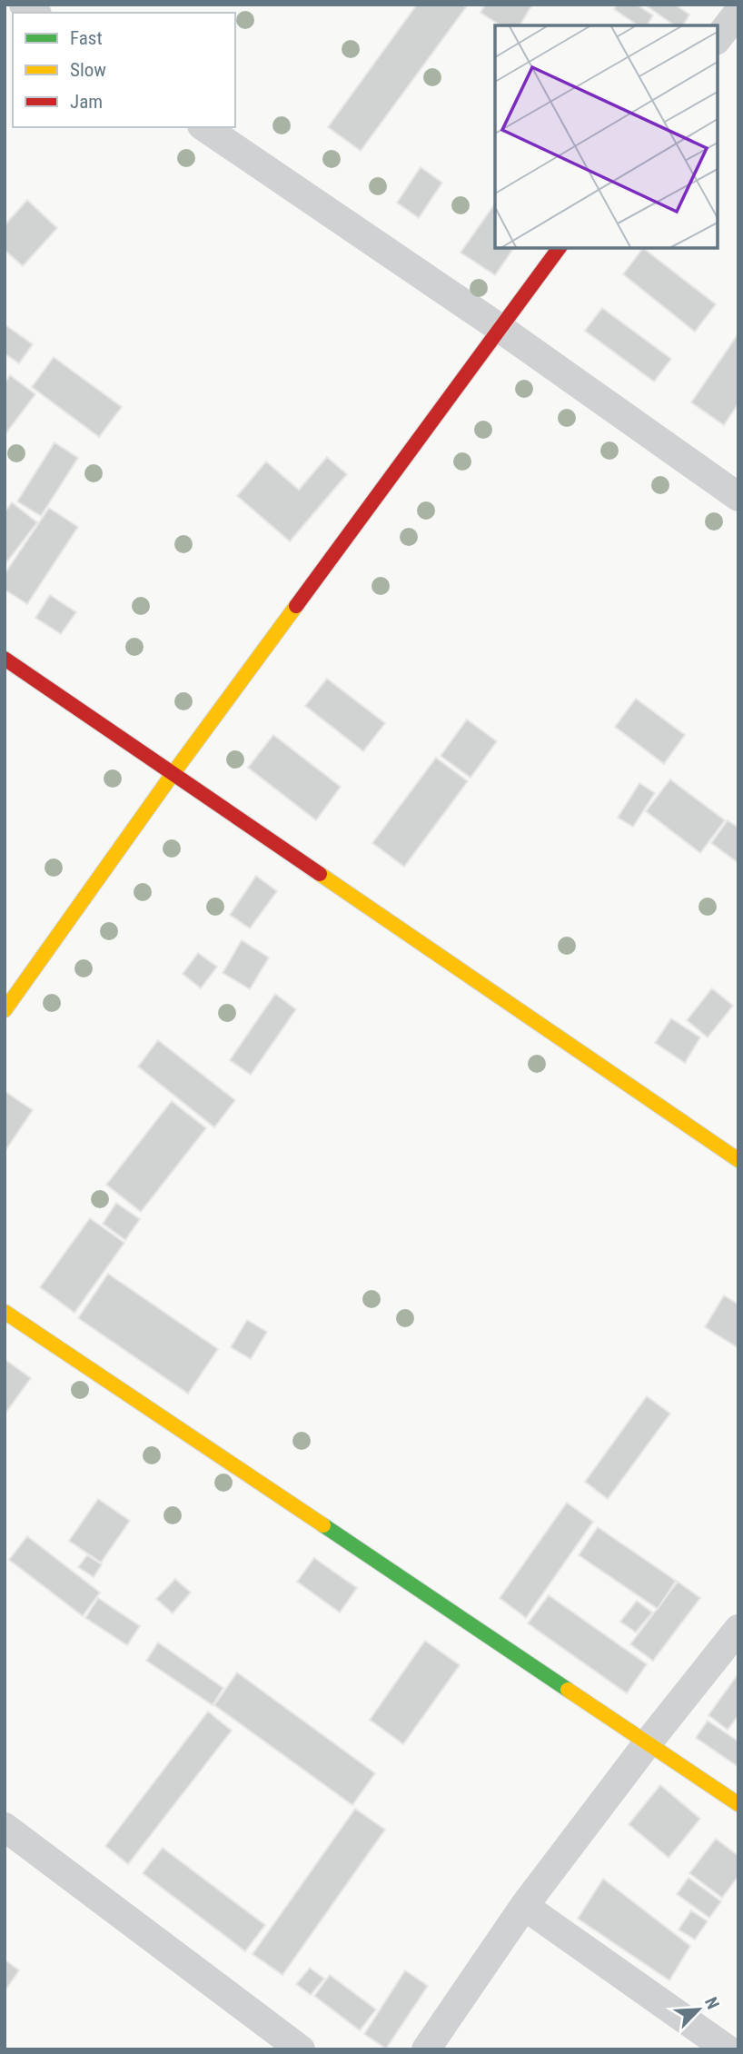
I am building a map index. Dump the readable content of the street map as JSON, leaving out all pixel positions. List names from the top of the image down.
{
  "legend": ["Fast", "Slow", "Jam"],
  "north": "top right"
}
